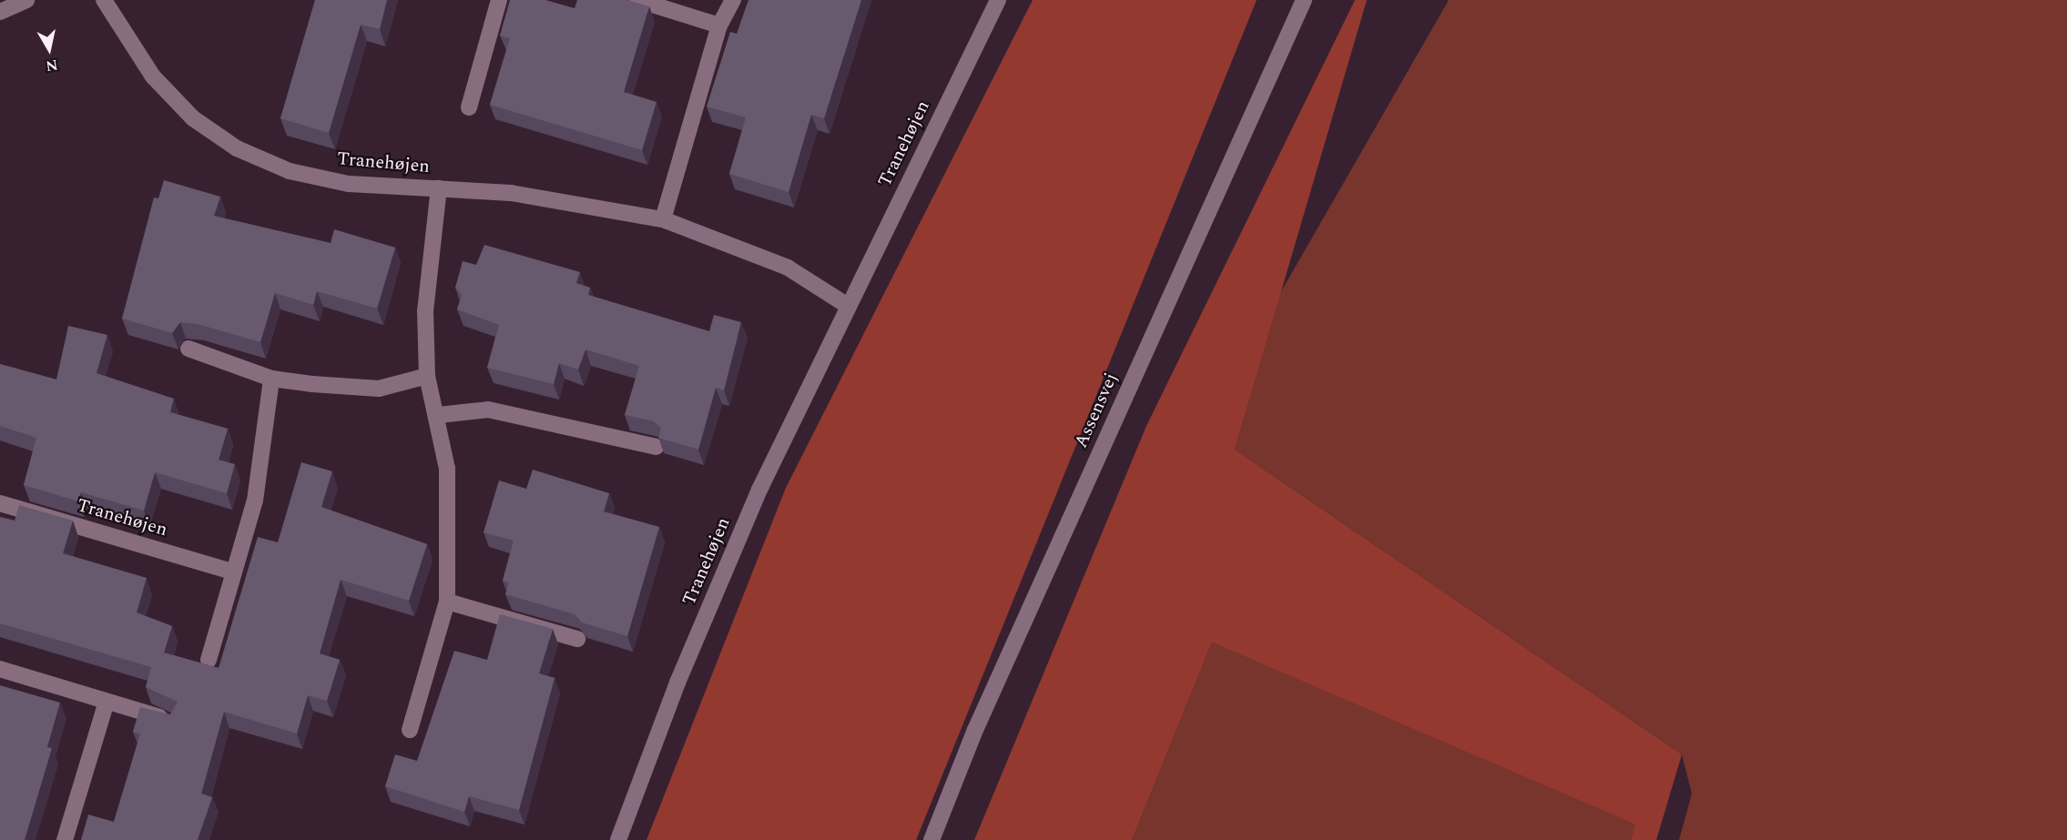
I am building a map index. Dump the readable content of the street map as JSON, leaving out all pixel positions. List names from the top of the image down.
{
  "streets": {
    "street": ["Tranehøjen", "Assensvej"]
  },
  "north": "bottom"
}
